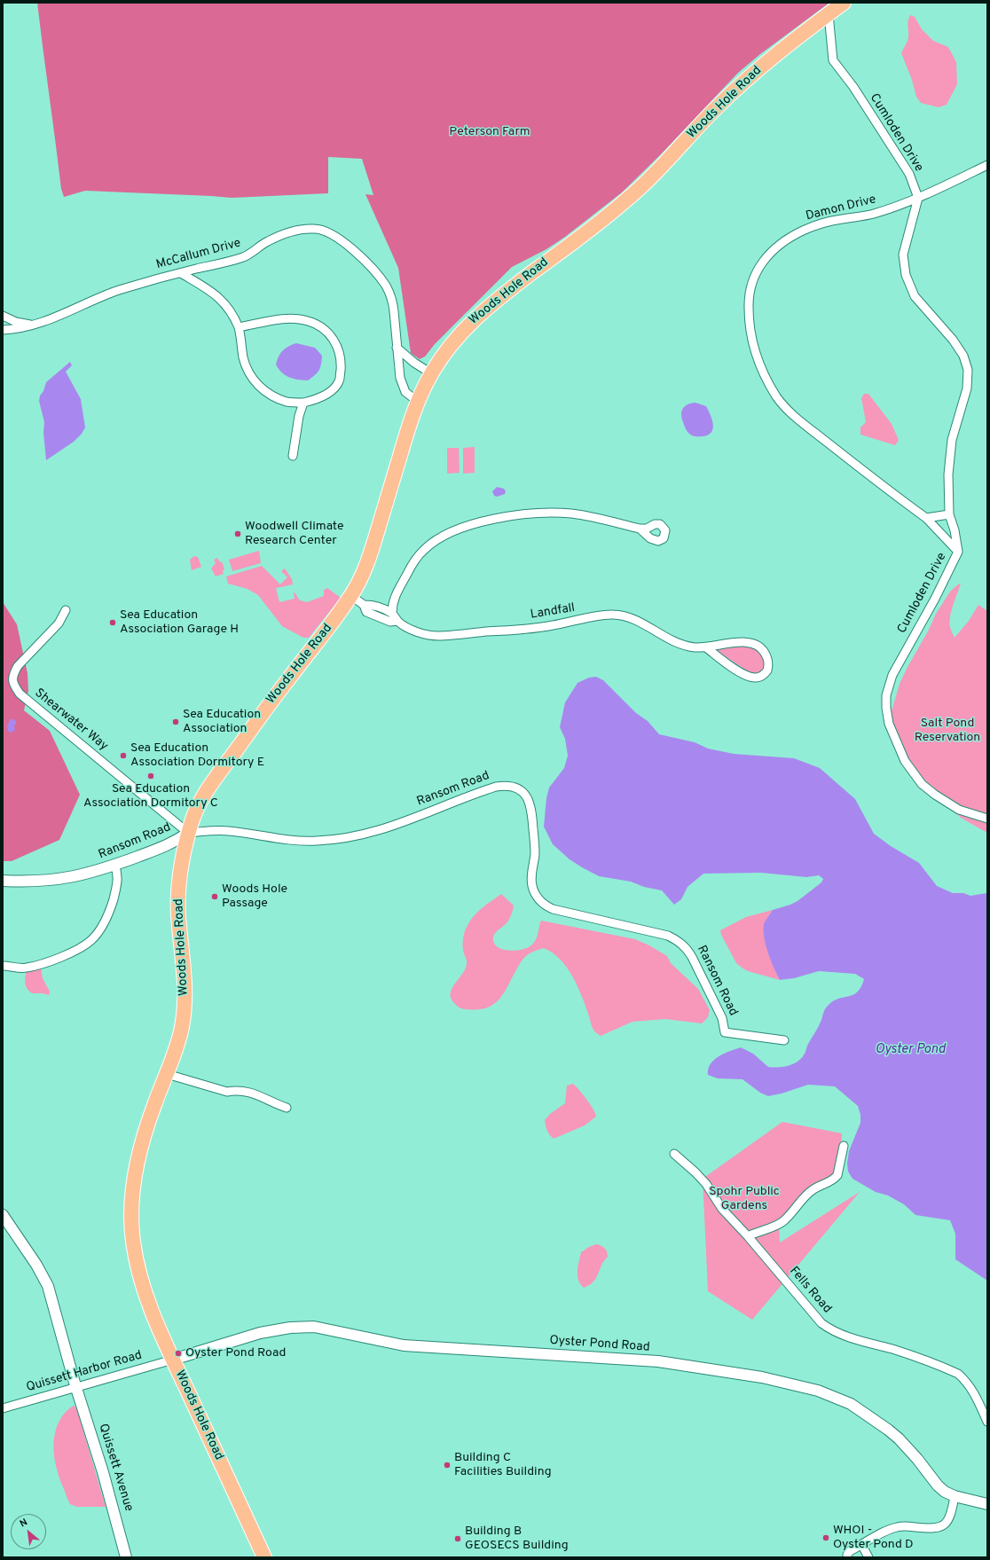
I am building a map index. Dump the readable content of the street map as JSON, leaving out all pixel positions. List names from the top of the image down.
{
  "streets": {
    "highway": ["Woods Hole Road"],
    "street": [
      "Cumloden Drive",
      "Damon Drive",
      "McCallum Drive",
      "Landfall",
      "Shearwater Way",
      "Ransom Road",
      "Fells Road",
      "Oyster Pond Road",
      "Quissett Harbor Road",
      "Quissett Avenue"
    ]
  },
  "crossings": [
    ["Woods Hole Road", "Cumloden Drive"],
    ["Woods Hole Road", "McCallum Drive"],
    ["Woods Hole Road", "Landfall"],
    ["Woods Hole Road", "Shearwater Way"],
    ["Woods Hole Road", "Ransom Road"],
    ["Woods Hole Road", "Oyster Pond Road"],
    ["Woods Hole Road", "Quissett Harbor Road"],
    ["Cumloden Drive", "Damon Drive"],
    ["Shearwater Way", "Ransom Road"],
    ["Oyster Pond Road", "Quissett Harbor Road"],
    ["Quissett Harbor Road", "Quissett Avenue"]
  ],
  "water": ["Oyster Pond"],
  "parks": ["Peterson Farm", "Salt Pond Reservation", "Spohr Public Gardens"],
  "places": [
    "Woodwell Climate Research Center",
    "Sea Education Association Garage H",
    "Sea Education Association",
    "Sea Education Association Dormitory E",
    "Sea Education Association Dormitory C",
    "Woods Hole Passage",
    "Oyster Pond Road",
    "Building C Facilities Building",
    "WHOI - Oyster Pond D",
    "Building B GEOSECS Building"
  ],
  "north": "top left"
}
